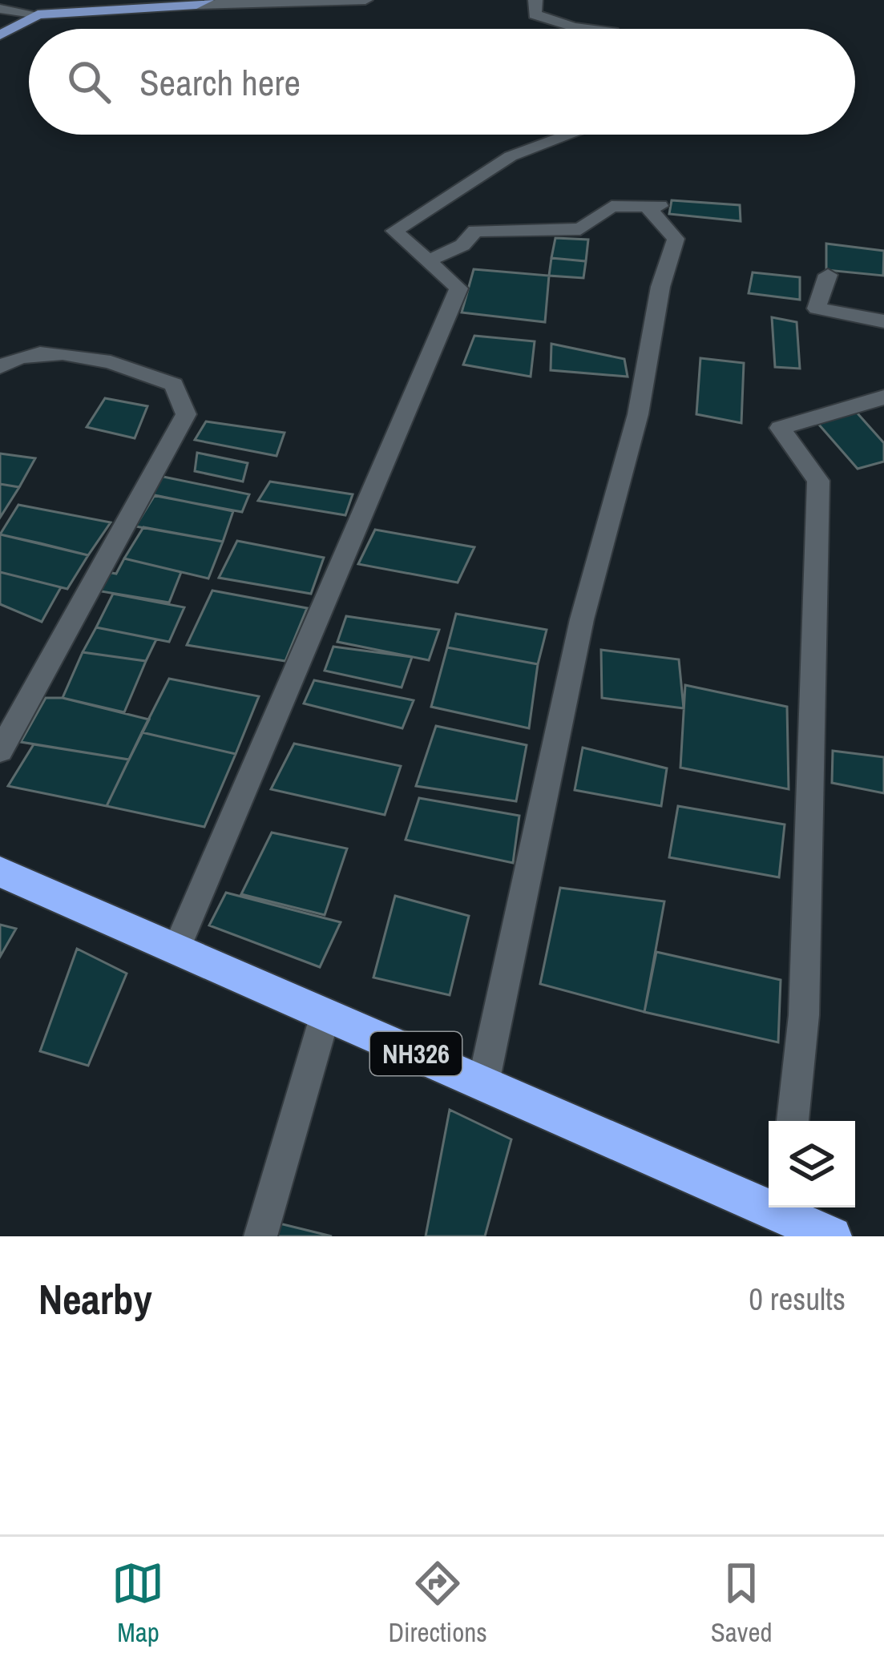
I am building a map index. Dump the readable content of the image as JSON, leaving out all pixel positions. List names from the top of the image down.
{
  "streets": {
    "highway": ["NH326"]
  },
  "page": {
    "search": "Search here",
    "heading": ["Nearby", "0 results"],
    "nav": ["Map", "Directions", "Saved"]
  }
}
